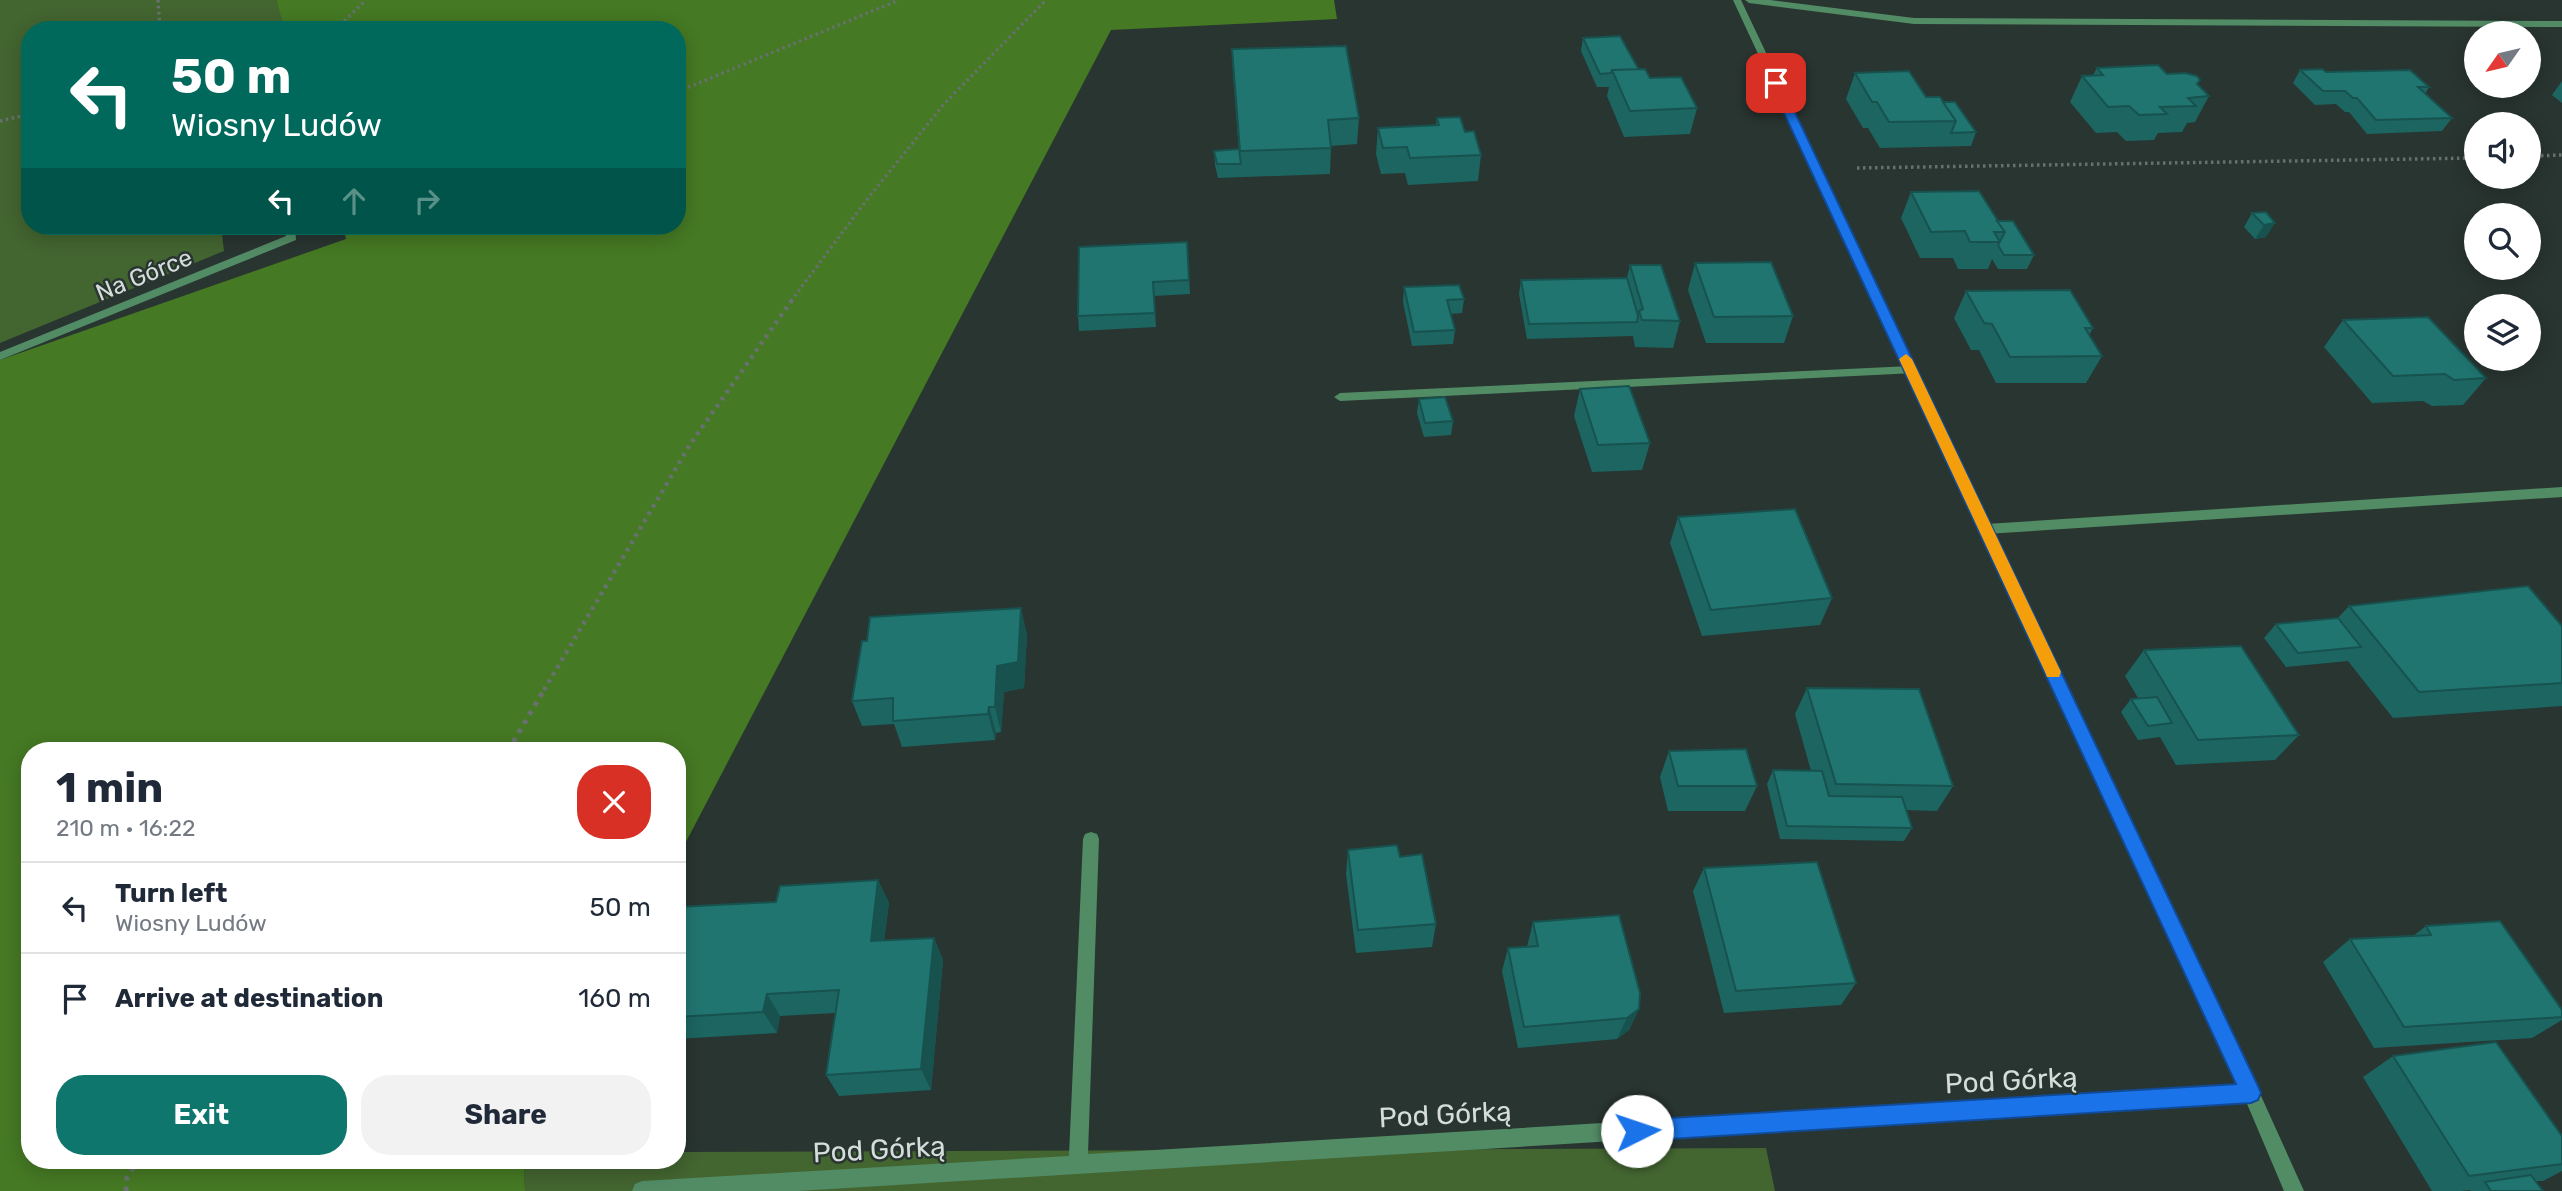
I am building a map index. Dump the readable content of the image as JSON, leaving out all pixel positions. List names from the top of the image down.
{
  "streets": {
    "street": ["Na Górce", "Pod Górką"]
  },
  "north": "bottom left",
  "page": {
    "turn": ["50 m", "Wiosny Ludów"],
    "heading": ["1 min", "210 m · 16:22"],
    "list": [
      {
        "name": "Turn left",
        "note": "Wiosny Ludów",
        "value": "50 m"
      },
      {
        "name": "Arrive at destination",
        "value": "160 m"
      }
    ],
    "buttons": ["Exit", "Share"]
  }
}
